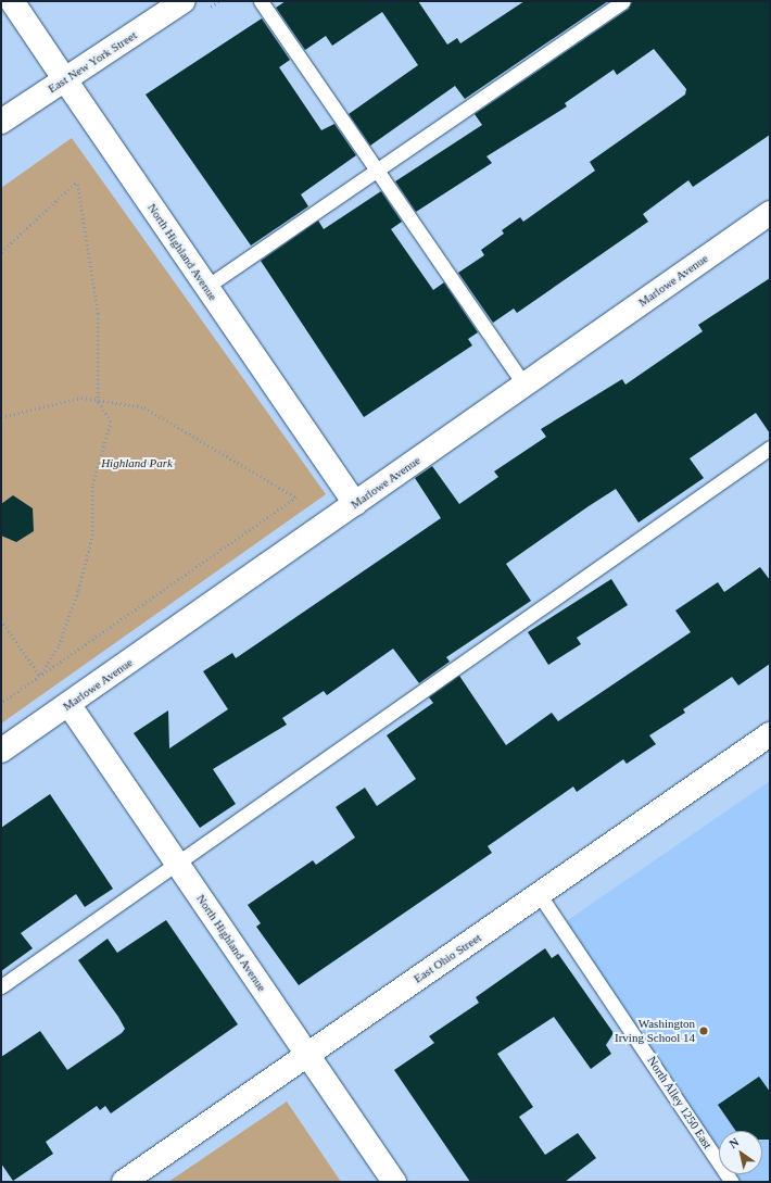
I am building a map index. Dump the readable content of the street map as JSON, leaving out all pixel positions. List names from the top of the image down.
{
  "streets": {
    "street": [
      "East New York Street",
      "North Highland Avenue",
      "Marlowe Avenue",
      "East Ohio Street"
    ],
    "lane": ["North Alley 1250 East"]
  },
  "crossings": [
    ["East New York Street", "North Highland Avenue"],
    ["North Highland Avenue", "Marlowe Avenue"],
    ["North Highland Avenue", "East Ohio Street"],
    ["East Ohio Street", "North Alley 1250 East"]
  ],
  "parks": ["Highland Park"],
  "places": ["Washington Irving School 14"],
  "north": "top left"
}
